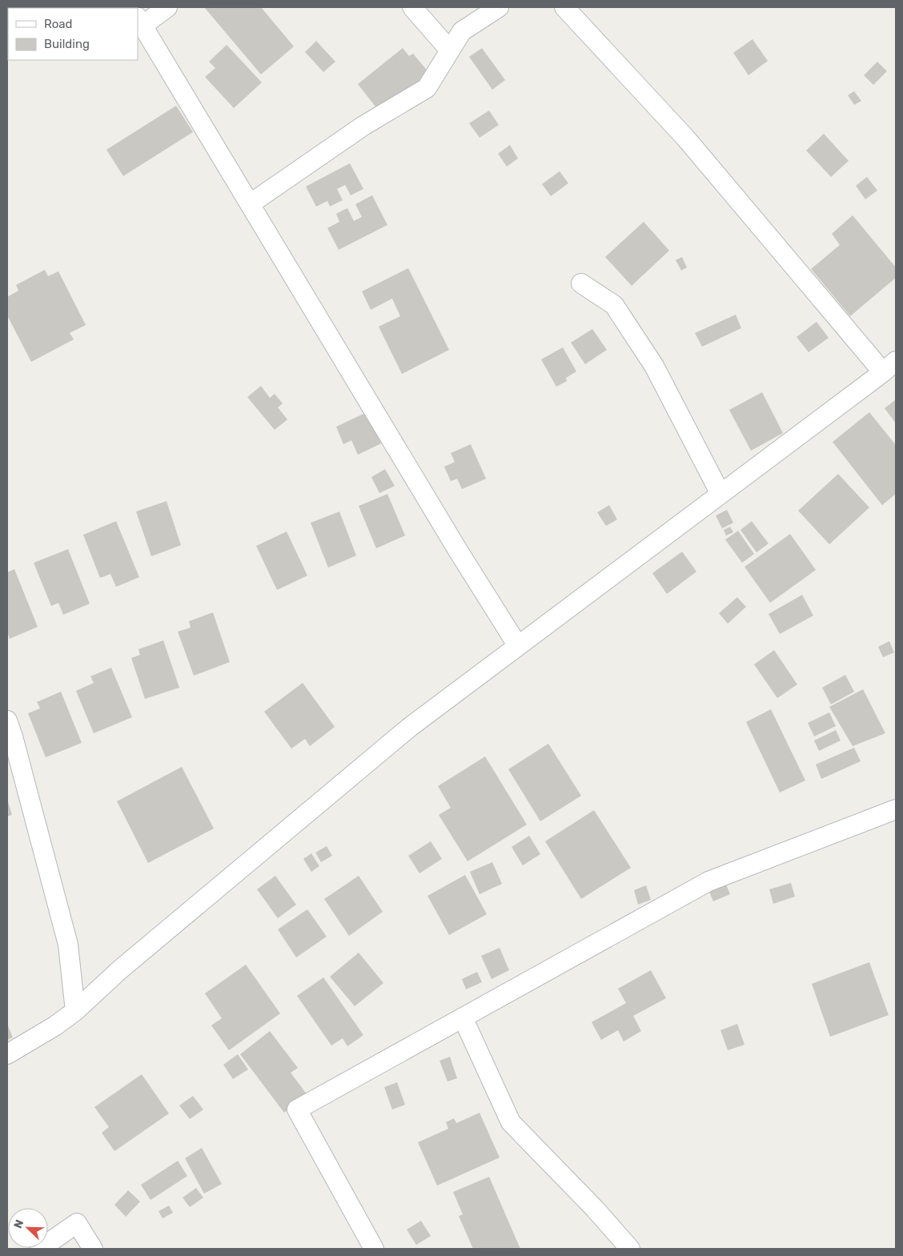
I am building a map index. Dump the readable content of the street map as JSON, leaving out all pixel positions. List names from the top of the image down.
{
  "legend": ["Road", "Building"],
  "north": "top left"
}
